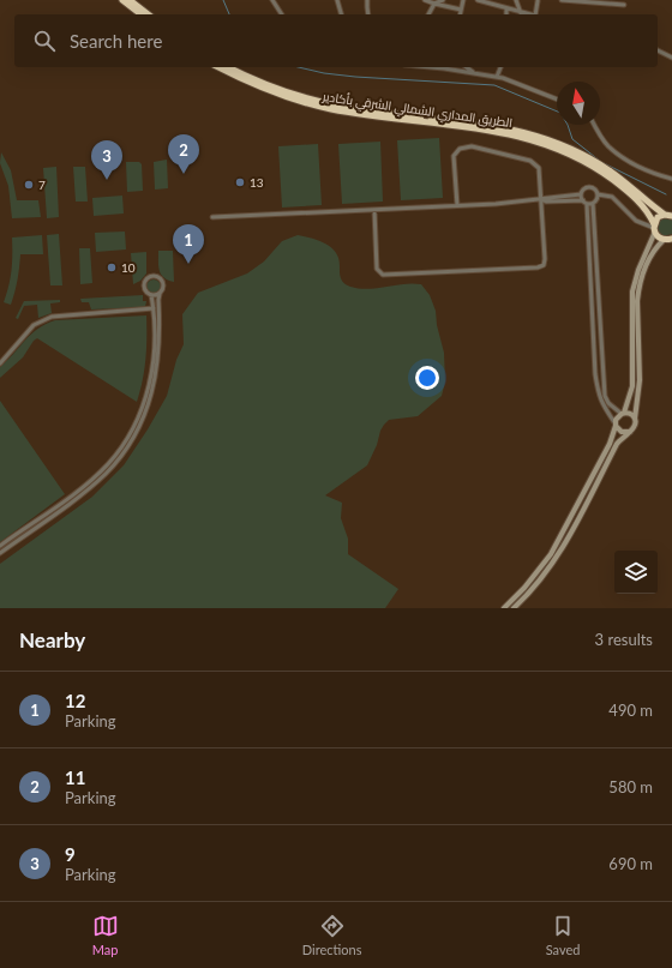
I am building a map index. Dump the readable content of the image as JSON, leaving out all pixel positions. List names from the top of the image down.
{
  "streets": {
    "highway": ["الطريق المداري الشمالي الشرقي بأكادير"]
  },
  "places": ["13", "7", "10"],
  "north": "top",
  "page": {
    "search": "Search here",
    "pins": ["2", "3", "1"],
    "heading": ["Nearby", "3 results"],
    "list": [
      {
        "mark": "1",
        "name": "12",
        "note": "Parking",
        "value": "490 m"
      },
      {
        "mark": "2",
        "name": "11",
        "note": "Parking",
        "value": "580 m"
      },
      {
        "mark": "3",
        "name": "9",
        "note": "Parking",
        "value": "690 m"
      }
    ],
    "nav": ["Map", "Directions", "Saved"]
  }
}
